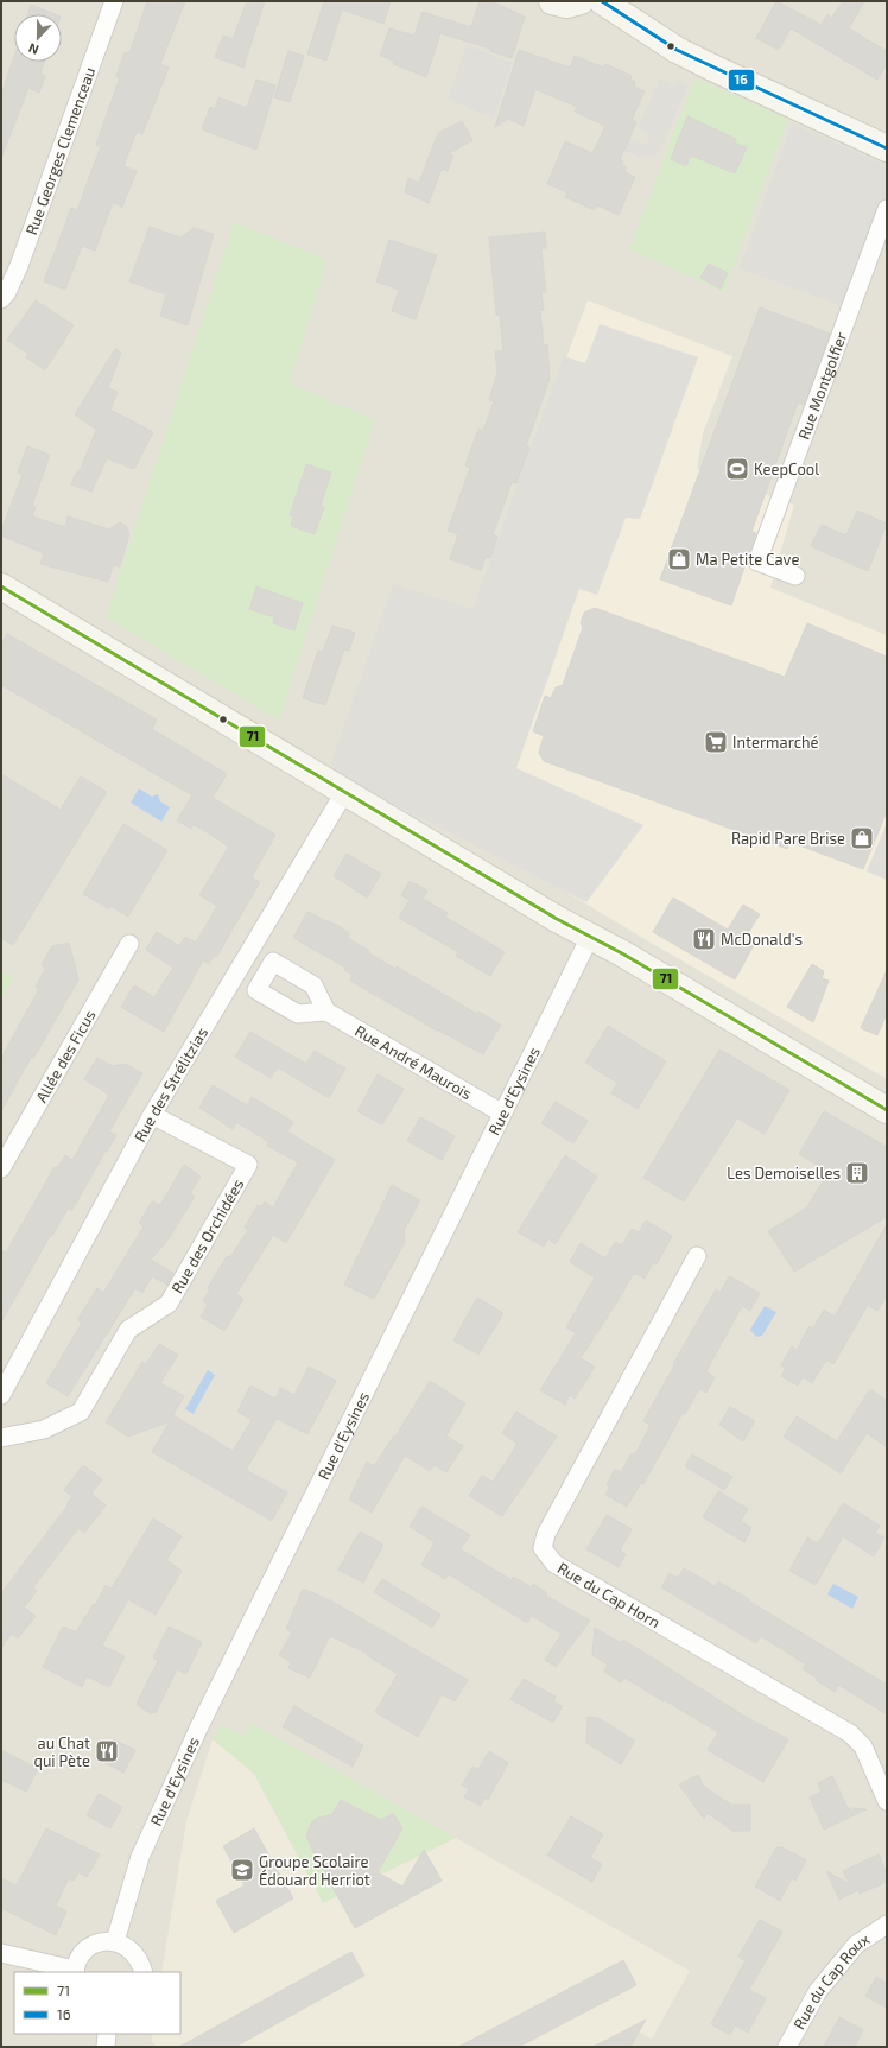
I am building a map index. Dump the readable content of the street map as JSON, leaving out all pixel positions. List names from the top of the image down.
{
  "streets": {
    "street": [
      "Rue Georges Clemenceau",
      "Rue Montgolfier",
      "Allée des Ficus",
      "Rue André Maurois",
      "Rue des Strélitzias",
      "Rue d'Eysines",
      "Rue des Orchidées",
      "Rue du Cap Horn",
      "Rue du Cap Roux"
    ]
  },
  "crossings": [
    ["Rue André Maurois", "Rue d'Eysines"],
    ["Rue des Strélitzias", "Rue des Orchidées"]
  ],
  "places": {
    "sports": ["KeepCool"],
    "shop": ["Ma Petite Cave", "Rapid Pare Brise"],
    "supermarket": ["Intermarché"],
    "restaurant": ["McDonald's", "au Chat qui Pète"],
    "building": ["Les Demoiselles"],
    "school or university": ["Groupe Scolaire Édouard Herriot"]
  },
  "lines": ["transit line 16", "transit line 71"],
  "legend": ["71", "16"],
  "north": "bottom"
}
